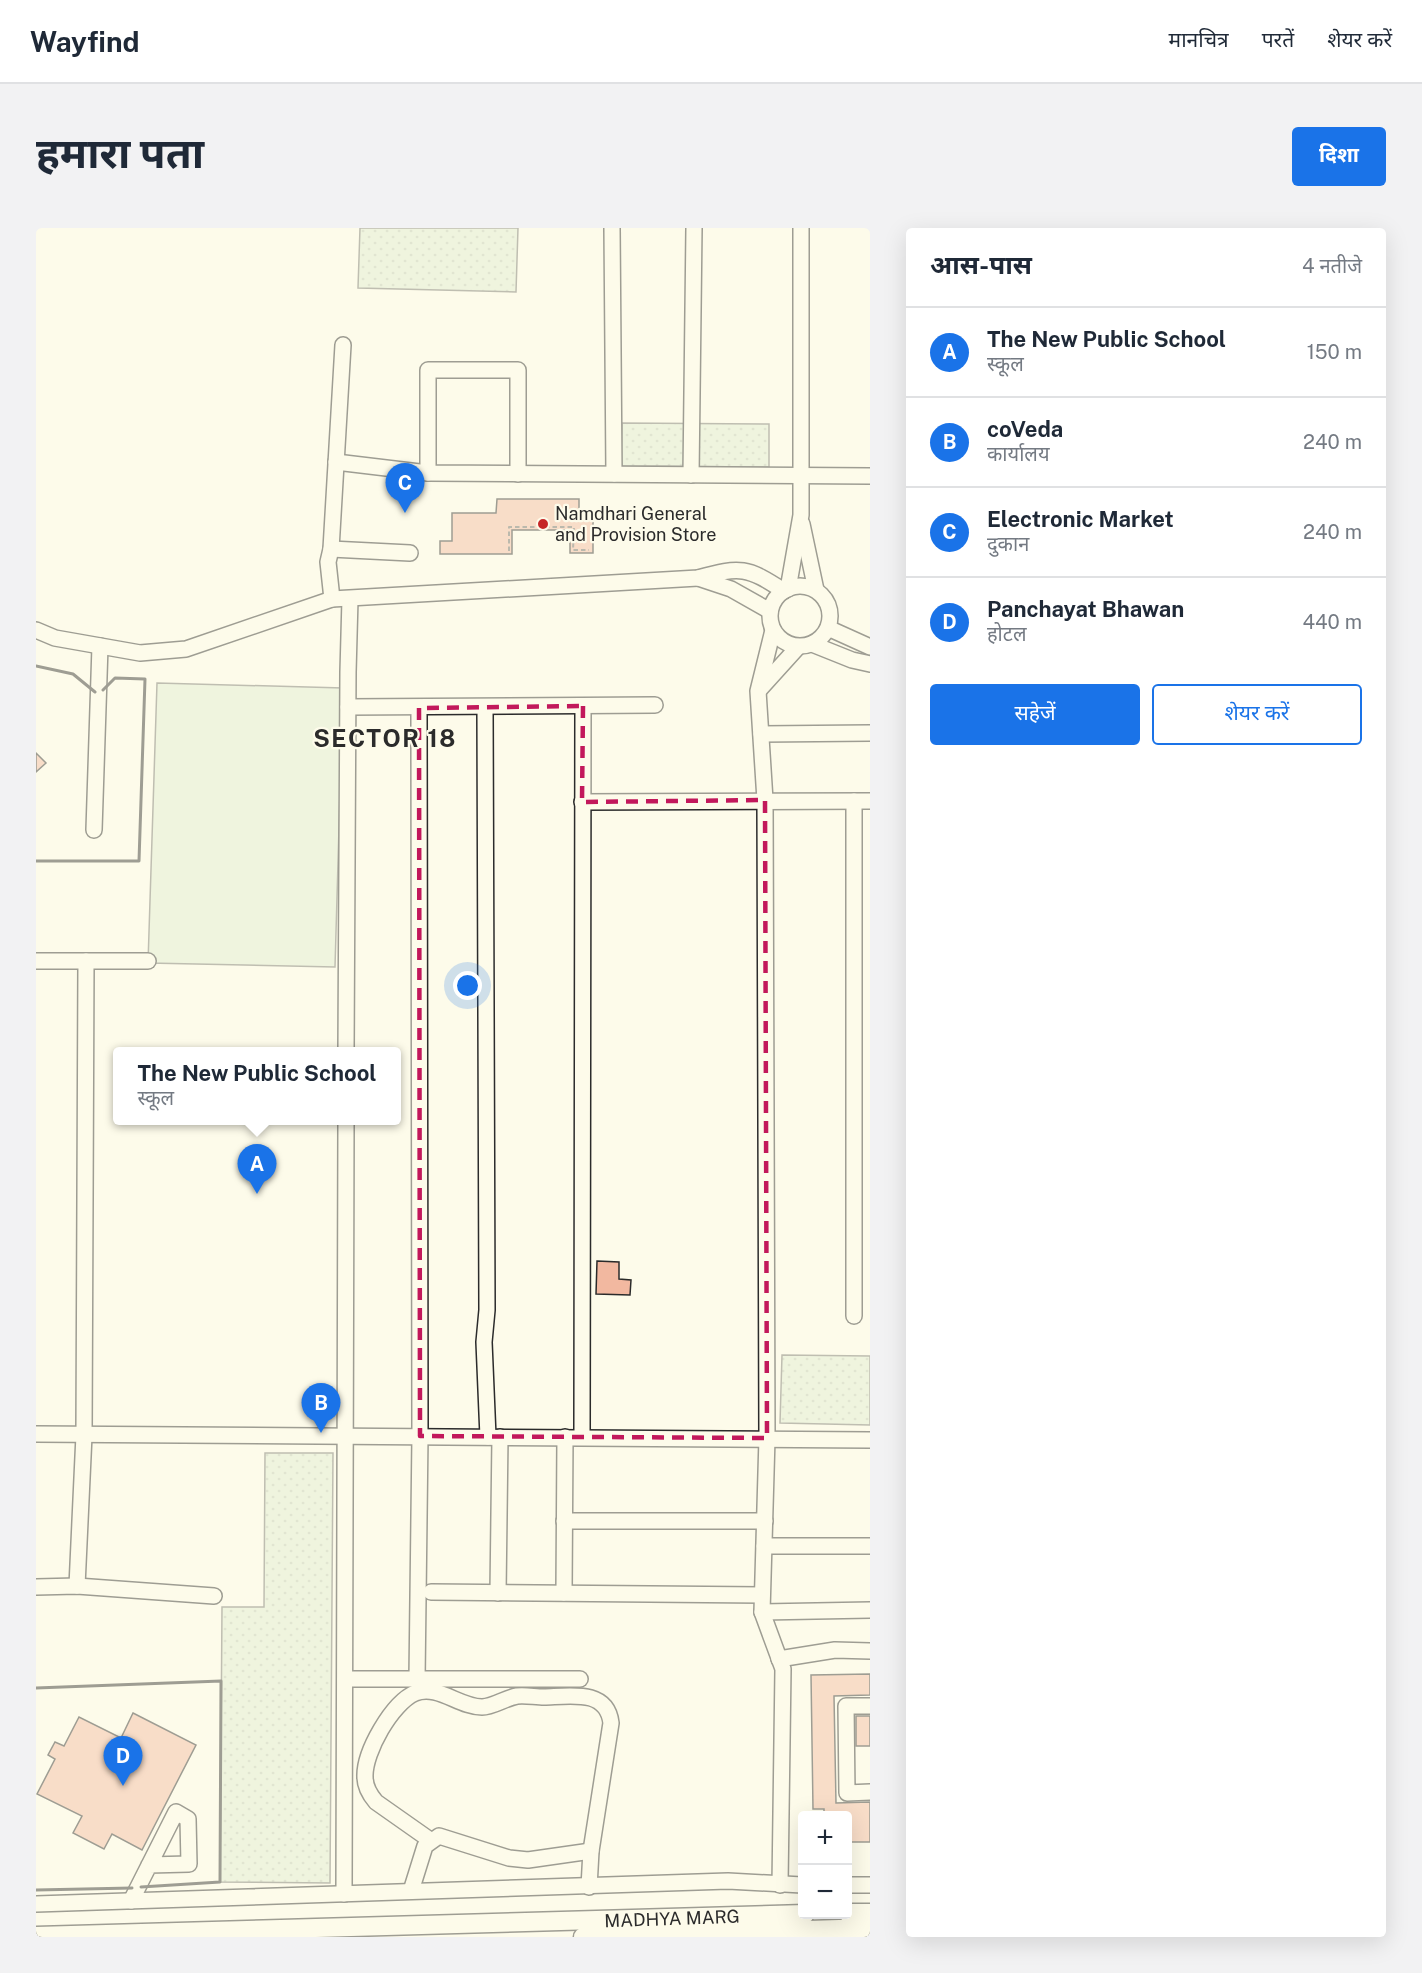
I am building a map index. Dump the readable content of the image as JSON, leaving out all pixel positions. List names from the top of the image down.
{
  "streets": {
    "main road": ["MADHYA MARG"]
  },
  "districts": ["SECTOR 18"],
  "places": ["Namdhari General and Provision Store"],
  "page": {
    "header": "Wayfind",
    "nav": ["मानचित्र", "परतें", "शेयर करें"],
    "buttons": [
      "दिशा",
      ["सहेजें", "शेयर करें"]
    ],
    "title": "हमारा पता",
    "heading": ["आस-पास", "4 नतीजे"],
    "list": [
      {
        "mark": "A",
        "name": "The New Public School",
        "note": "स्कूल",
        "value": "150 m"
      },
      {
        "mark": "B",
        "name": "coVeda",
        "note": "कार्यालय",
        "value": "240 m"
      },
      {
        "mark": "C",
        "name": "Electronic Market",
        "note": "दुकान",
        "value": "240 m"
      },
      {
        "mark": "D",
        "name": "Panchayat Bhawan",
        "note": "होटल",
        "value": "440 m"
      }
    ],
    "pins": [
      "C",
      "A",
      "B",
      "D"
    ],
    "popup": ["The New Public School", "स्कूल"],
    "map_buttons": ["+", "−"]
  }
}
